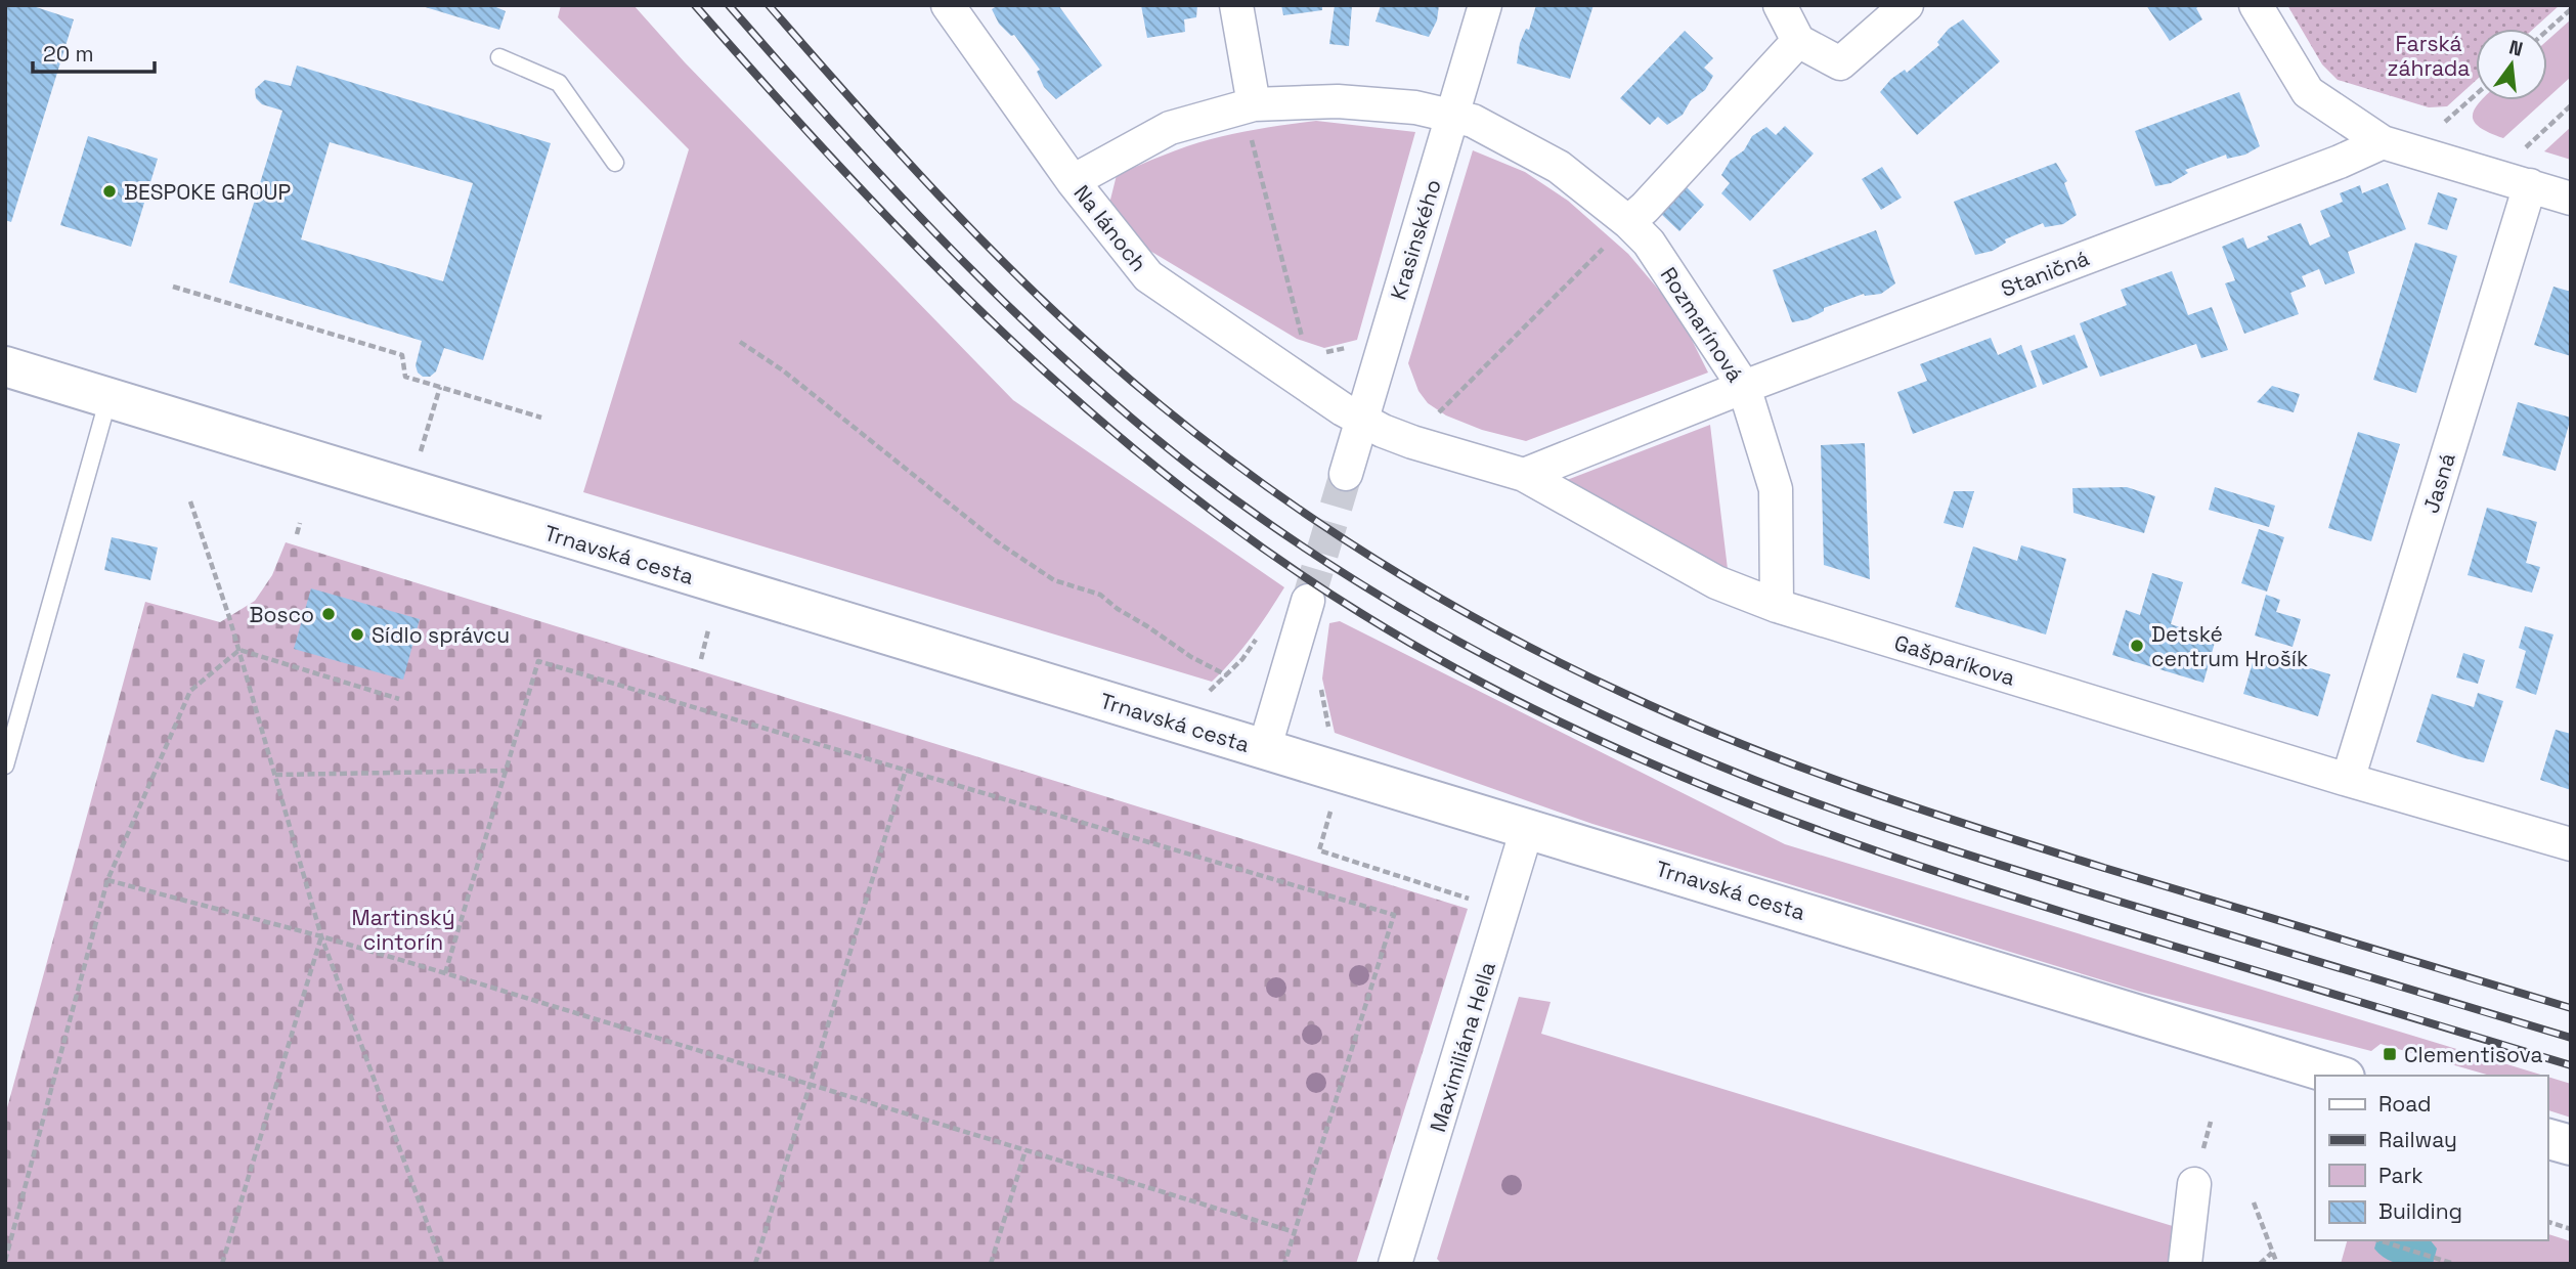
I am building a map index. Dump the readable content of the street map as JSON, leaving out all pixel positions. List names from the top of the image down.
{
  "streets": {
    "main road": ["Trnavská cesta"],
    "street": [
      "Na lánoch",
      "Krasinského",
      "Staničná",
      "Rozmarínová",
      "Jasná",
      "Gašparíkova",
      "Maximiliána Hella"
    ]
  },
  "crossings": [
    ["Na lánoch", "Krasinského"],
    ["Na lánoch", "Rozmarínová"],
    ["Na lánoch", "Gašparíkova"],
    ["Krasinského", "Rozmarínová"],
    ["Krasinského", "Gašparíkova"],
    ["Staničná", "Rozmarínová"],
    ["Staničná", "Gašparíkova"],
    ["Rozmarínová", "Gašparíkova"],
    ["Jasná", "Gašparíkova"],
    ["Trnavská cesta", "Maximiliána Hella"]
  ],
  "parks": ["Farská záhrada", "Martinský cintorín"],
  "places": {
    "other": [
      "BESPOKE GROUP",
      "Bosco",
      "Sídlo správcu",
      "Detské centrum Hrošík"
    ],
    "transit": ["Clementisova"]
  },
  "legend": [
    "Road",
    "Railway",
    "Park",
    "Building"
  ],
  "scale_bar": "20 m",
  "north": "top"
}
